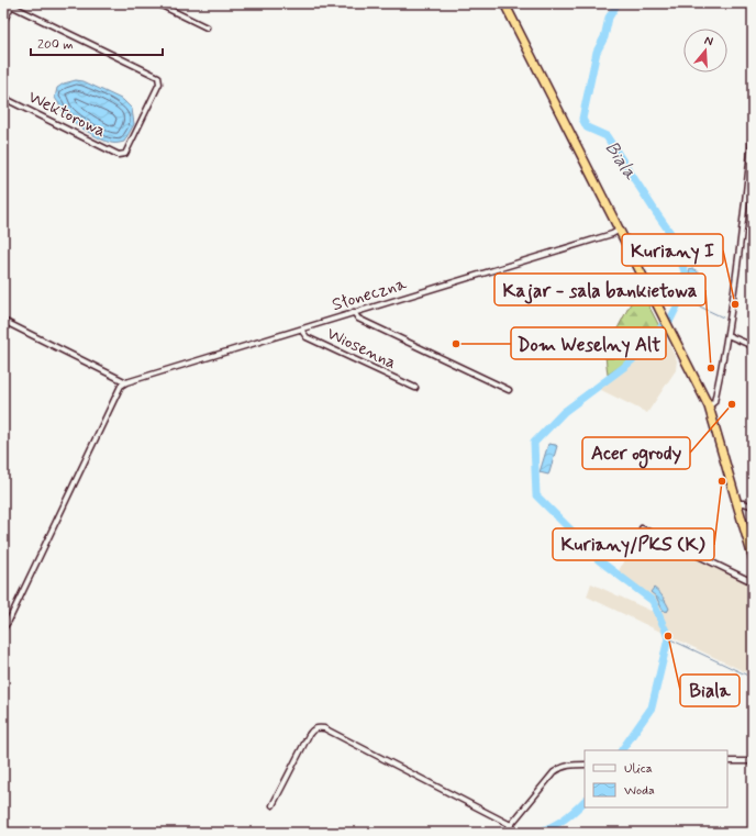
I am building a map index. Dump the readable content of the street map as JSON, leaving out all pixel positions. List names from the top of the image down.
{
  "streets": {
    "street": ["Wektorowa", "Słoneczna", "Wiosenna"]
  },
  "crossings": [
    ["Słoneczna", "Wiosenna"]
  ],
  "water": ["Biala"],
  "places": [
    "Kuriany I",
    "Dom Weselny Alt",
    "Kajar - sala bankietowa",
    "Acer ogrody",
    "Kuriany/PKS (K)",
    "Biala"
  ],
  "legend": ["Ulica", "Woda"],
  "scale_bar": "200 m",
  "north": "top"
}
